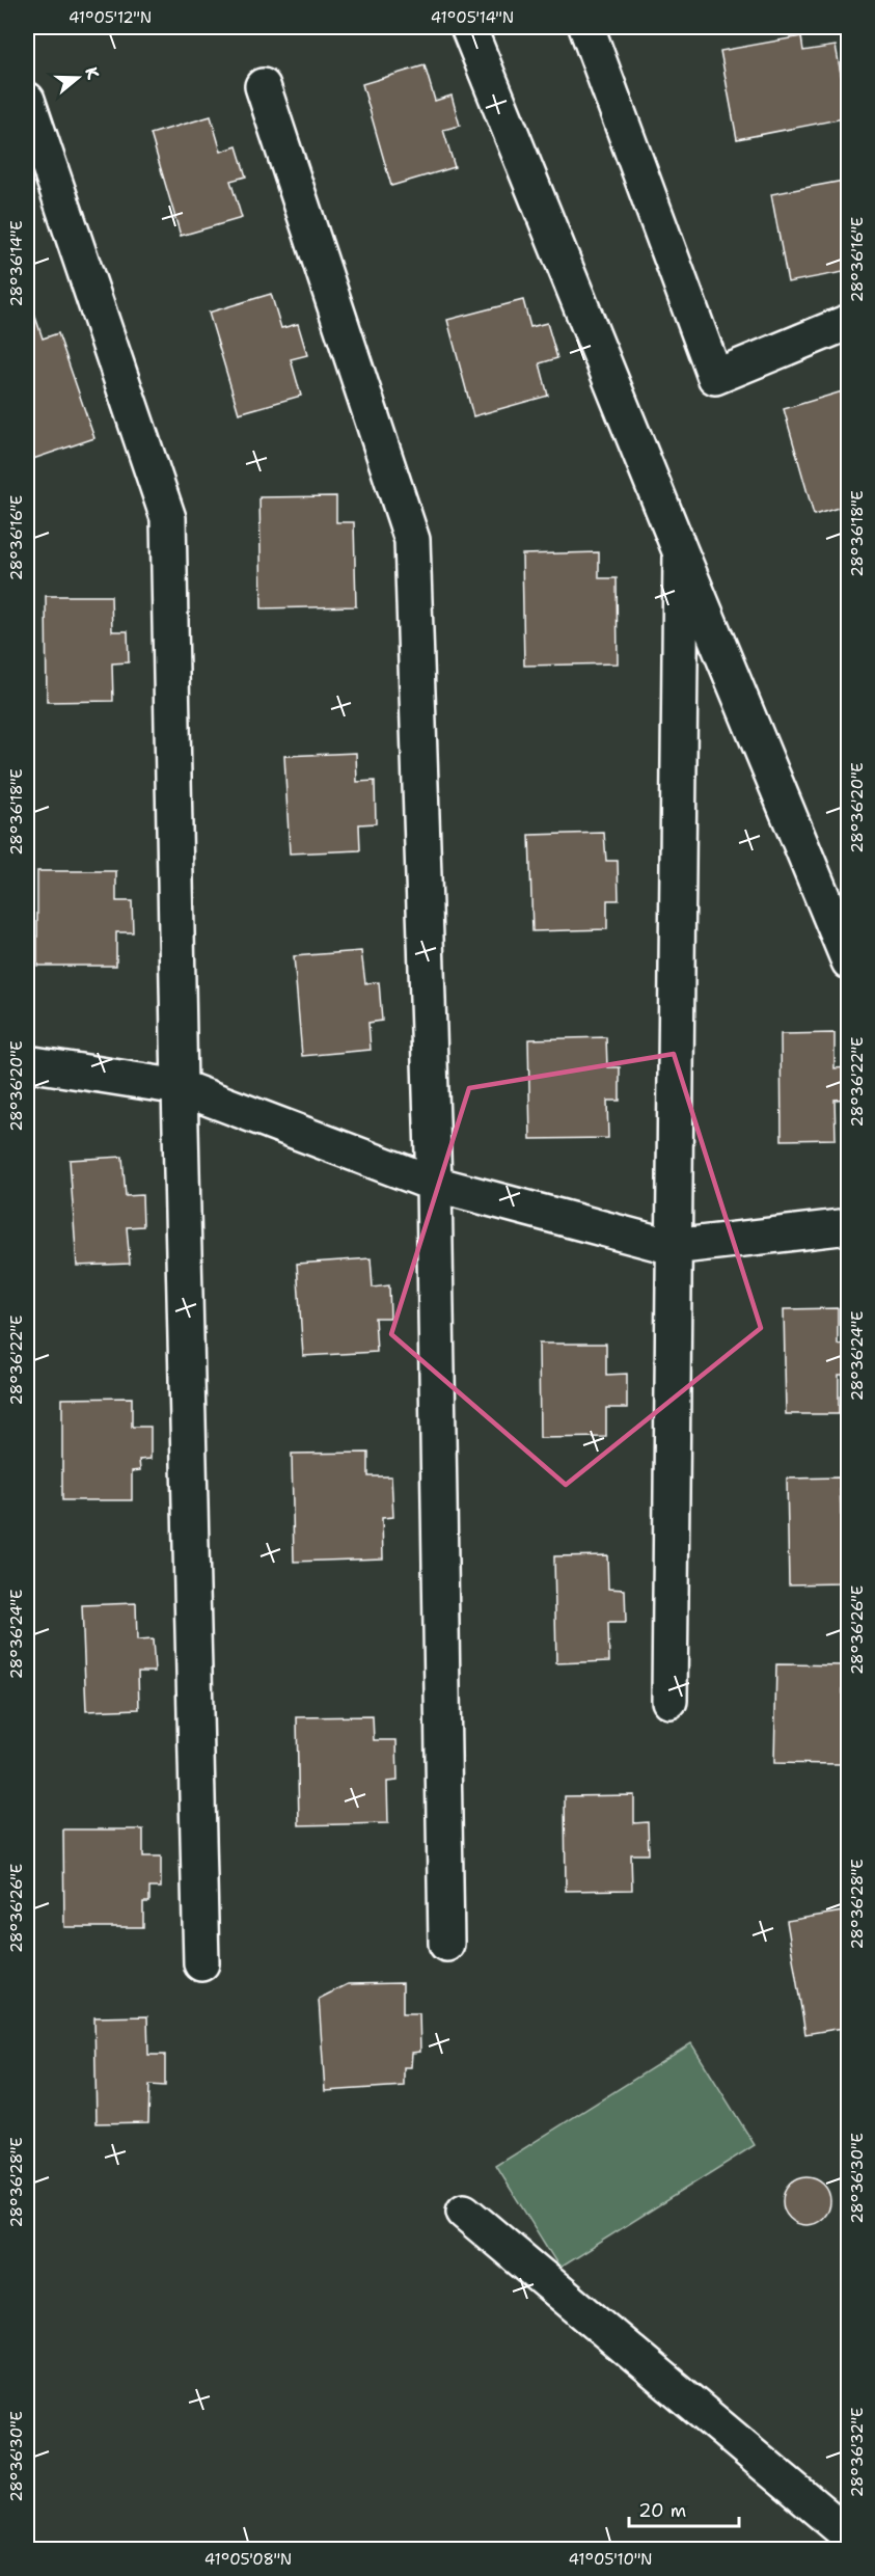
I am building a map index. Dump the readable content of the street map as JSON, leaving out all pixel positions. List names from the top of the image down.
{
  "scale_bar": "20 m",
  "north": "right",
  "coordinates": [
    "41°05'12\"N",
    "41°05'14\"N",
    "28°36'16\"E",
    "28°36'14\"E",
    "28°36'18\"E",
    "28°36'20\"E",
    "28°36'22\"E",
    "28°36'24\"E",
    "28°36'26\"E",
    "28°36'28\"E",
    "28°36'30\"E",
    "28°36'32\"E",
    "41°05'08\"N",
    "41°05'10\"N"
  ]
}
